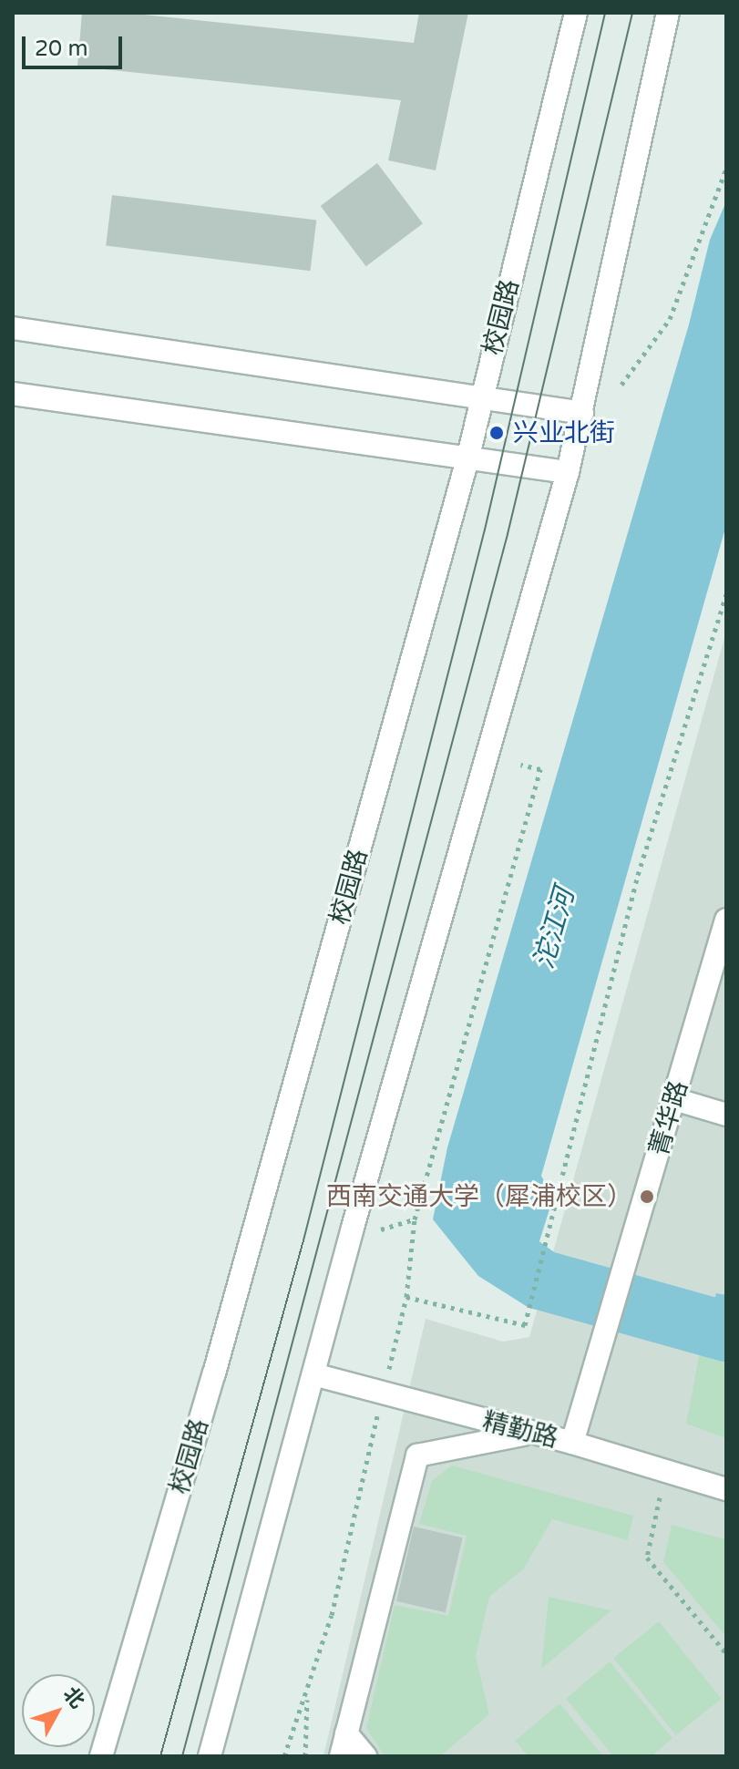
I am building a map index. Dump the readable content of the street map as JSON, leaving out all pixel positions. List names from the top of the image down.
{
  "streets": {
    "street": ["校园路", "菁华路", "精勤路"]
  },
  "crossings": [
    ["菁华路", "精勤路"]
  ],
  "water": ["沱江河"],
  "places": ["兴业北街", "西南交通大学（犀浦校区）"],
  "scale_bar": "20 m",
  "north": "top right"
}
